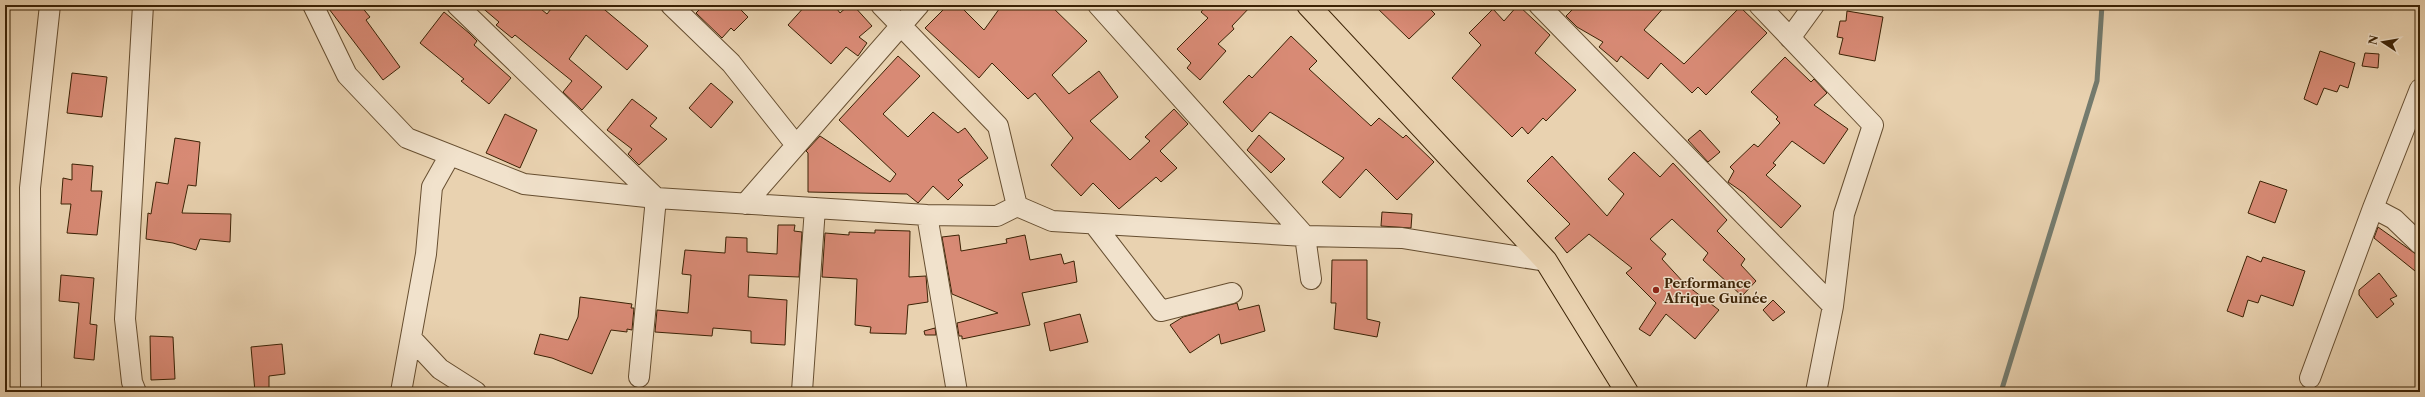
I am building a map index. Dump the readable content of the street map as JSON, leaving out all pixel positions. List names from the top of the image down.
{
  "places": ["Performance Afrique Guinée"],
  "north": "left"
}
